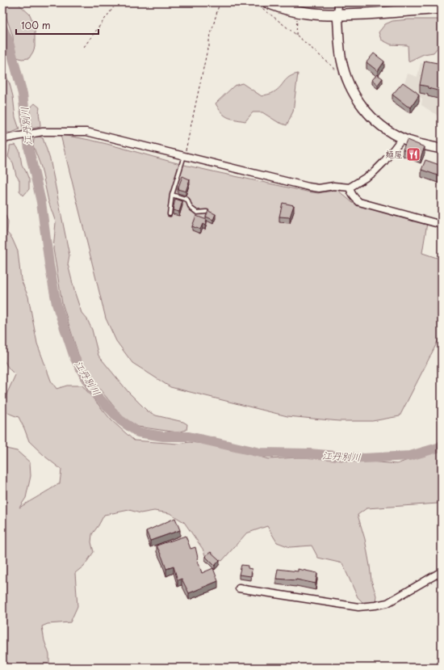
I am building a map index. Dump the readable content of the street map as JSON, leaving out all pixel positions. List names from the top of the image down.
{
  "water": ["江丹別川"],
  "places": {
    "restaurant": ["麺屋"]
  },
  "scale_bar": "100 m"
}
